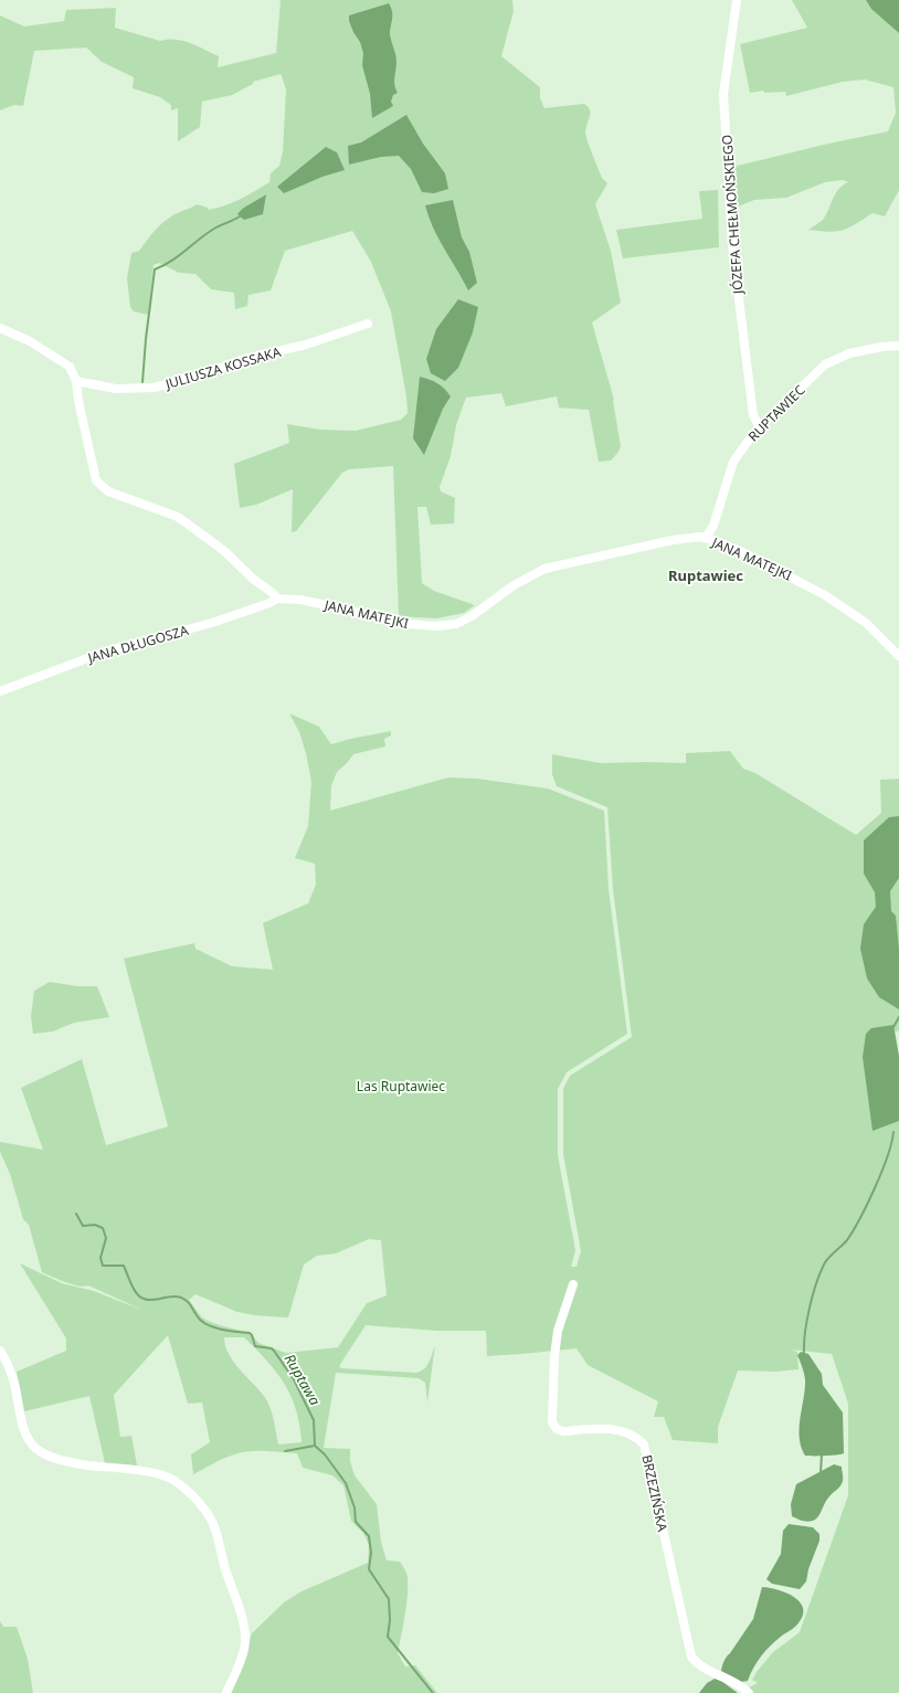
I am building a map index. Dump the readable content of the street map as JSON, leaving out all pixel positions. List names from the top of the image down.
{
  "streets": {
    "street": [
      "JÓZEFA CHEŁMOŃSKIEGO",
      "JULIUSZA KOSSAKA",
      "RUPTAWIEC",
      "JANA MATEJKI",
      "JANA DŁUGOSZA",
      "BRZEZIŃSKA"
    ]
  },
  "crossings": [
    ["JÓZEFA CHEŁMOŃSKIEGO", "RUPTAWIEC"],
    ["RUPTAWIEC", "JANA MATEJKI"],
    ["JANA MATEJKI", "JANA DŁUGOSZA"]
  ],
  "districts": ["Ruptawiec"],
  "water": ["Ruptawa"],
  "parks": ["Las Ruptawiec"]
}
